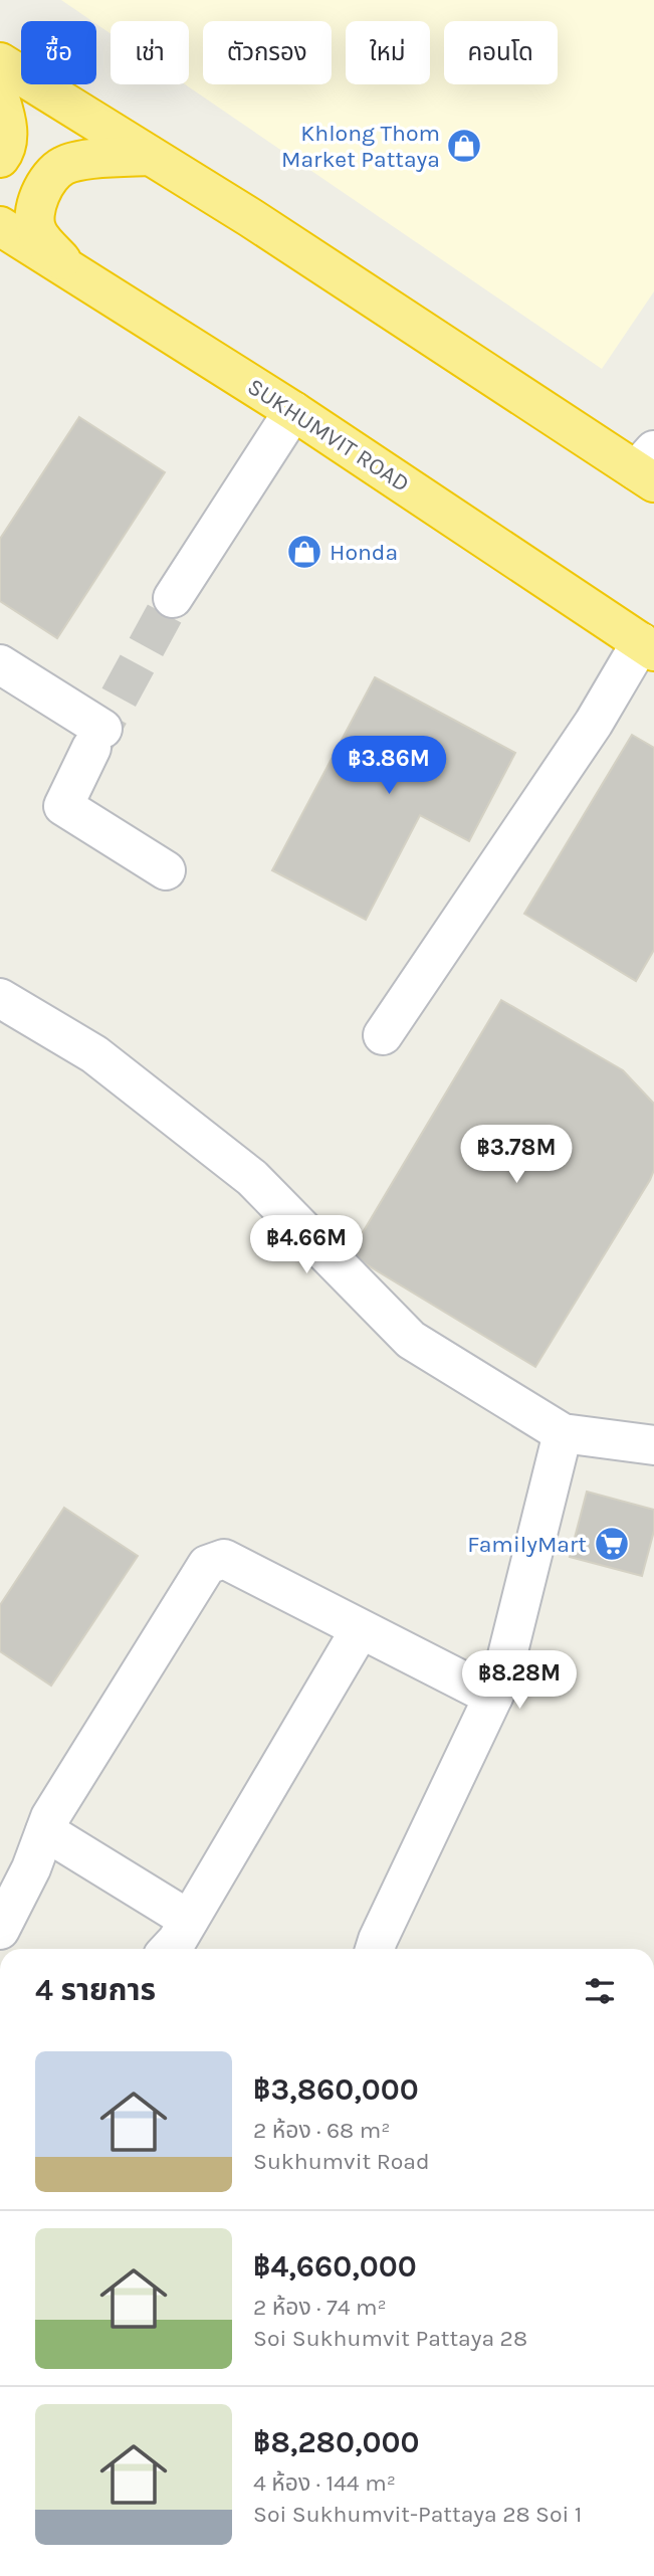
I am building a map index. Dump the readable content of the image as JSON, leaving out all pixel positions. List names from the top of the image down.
{
  "streets": {
    "highway": ["SUKHUMVIT ROAD"]
  },
  "places": {
    "shop": ["Khlong Thom Market Pattaya", "Honda"],
    "supermarket": ["FamilyMart"]
  },
  "page": {
    "chip": [
      "ซื้อ",
      "เช่า",
      "ตัวกรอง",
      "ใหม่",
      "คอนโด"
    ],
    "price": [
      "฿3.86M",
      "฿3.78M",
      "฿4.66M",
      "฿8.28M"
    ],
    "heading": "4 รายการ",
    "list": [
      {
        "name": "฿3,860,000",
        "note": "2 ห้อง · 68 m² · Sukhumvit Road"
      },
      {
        "name": "฿4,660,000",
        "note": "2 ห้อง · 74 m² · Soi Sukhumvit Pattaya 28"
      },
      {
        "name": "฿8,280,000",
        "note": "4 ห้อง · 144 m² · Soi Sukhumvit-Pattaya 28 Soi 1"
      }
    ]
  }
}
